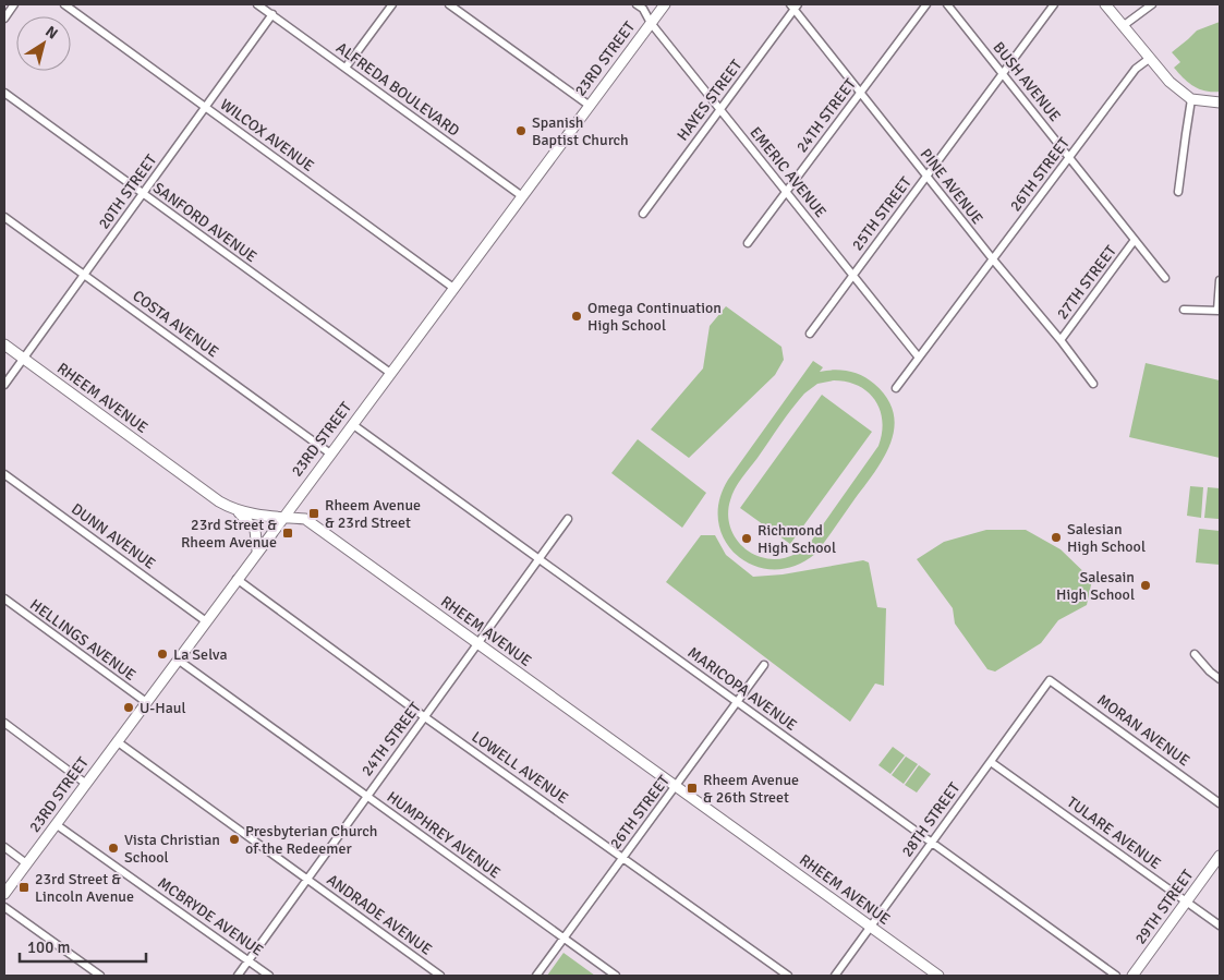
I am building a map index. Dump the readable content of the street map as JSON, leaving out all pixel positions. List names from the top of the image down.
{
  "streets": {
    "street": [
      "23RD STREET",
      "BUSH AVENUE",
      "ALFREDA BOULEVARD",
      "HAYES STREET",
      "24TH STREET",
      "WILCOX AVENUE",
      "EMERIC AVENUE",
      "26TH STREET",
      "PINE AVENUE",
      "20TH STREET",
      "25TH STREET",
      "SANFORD AVENUE",
      "27TH STREET",
      "COSTA AVENUE",
      "RHEEM AVENUE",
      "DUNN AVENUE",
      "HELLINGS AVENUE",
      "MARICOPA AVENUE",
      "MORAN AVENUE",
      "LOWELL AVENUE",
      "28TH STREET",
      "TULARE AVENUE",
      "HUMPHREY AVENUE",
      "29TH STREET",
      "ANDRADE AVENUE",
      "MCBRYDE AVENUE"
    ]
  },
  "crossings": [
    ["23RD STREET", "ALFREDA BOULEVARD"],
    ["23RD STREET", "WILCOX AVENUE"],
    ["23RD STREET", "EMERIC AVENUE"],
    ["23RD STREET", "SANFORD AVENUE"],
    ["23RD STREET", "COSTA AVENUE"],
    ["23RD STREET", "RHEEM AVENUE"],
    ["23RD STREET", "DUNN AVENUE"],
    ["23RD STREET", "HELLINGS AVENUE"],
    ["23RD STREET", "MARICOPA AVENUE"],
    ["23RD STREET", "LOWELL AVENUE"],
    ["23RD STREET", "HUMPHREY AVENUE"],
    ["23RD STREET", "ANDRADE AVENUE"],
    ["23RD STREET", "MCBRYDE AVENUE"],
    ["BUSH AVENUE", "26TH STREET"],
    ["BUSH AVENUE", "25TH STREET"],
    ["BUSH AVENUE", "27TH STREET"],
    ["ALFREDA BOULEVARD", "20TH STREET"],
    ["HAYES STREET", "EMERIC AVENUE"],
    ["HAYES STREET", "PINE AVENUE"],
    ["24TH STREET", "EMERIC AVENUE"],
    ["24TH STREET", "PINE AVENUE"],
    ["24TH STREET", "RHEEM AVENUE"],
    ["24TH STREET", "MARICOPA AVENUE"],
    ["24TH STREET", "LOWELL AVENUE"],
    ["24TH STREET", "HUMPHREY AVENUE"],
    ["24TH STREET", "ANDRADE AVENUE"],
    ["24TH STREET", "MCBRYDE AVENUE"],
    ["WILCOX AVENUE", "20TH STREET"],
    ["EMERIC AVENUE", "26TH STREET"],
    ["EMERIC AVENUE", "25TH STREET"],
    ["26TH STREET", "PINE AVENUE"],
    ["26TH STREET", "RHEEM AVENUE"],
    ["26TH STREET", "MARICOPA AVENUE"],
    ["26TH STREET", "LOWELL AVENUE"],
    ["26TH STREET", "HUMPHREY AVENUE"],
    ["PINE AVENUE", "25TH STREET"],
    ["PINE AVENUE", "27TH STREET"],
    ["20TH STREET", "SANFORD AVENUE"],
    ["20TH STREET", "COSTA AVENUE"],
    ["20TH STREET", "RHEEM AVENUE"],
    ["RHEEM AVENUE", "28TH STREET"],
    ["MARICOPA AVENUE", "28TH STREET"],
    ["MORAN AVENUE", "28TH STREET"],
    ["28TH STREET", "TULARE AVENUE"],
    ["TULARE AVENUE", "29TH STREET"]
  ],
  "places": {
    "other": [
      "Spanish Baptist Church",
      "Omega Continuation High School",
      "Salesian High School",
      "Richmond High School",
      "Salesain High School",
      "La Selva",
      "U-Haul",
      "Presbyterian Church of the Redeemer",
      "Vista Christian School"
    ],
    "transit": [
      "Rheem Avenue & 23rd Street",
      "23rd Street & Rheem Avenue",
      "Rheem Avenue & 26th Street",
      "23rd Street & Lincoln Avenue"
    ]
  },
  "scale_bar": "100 m",
  "north": "top right"
}
